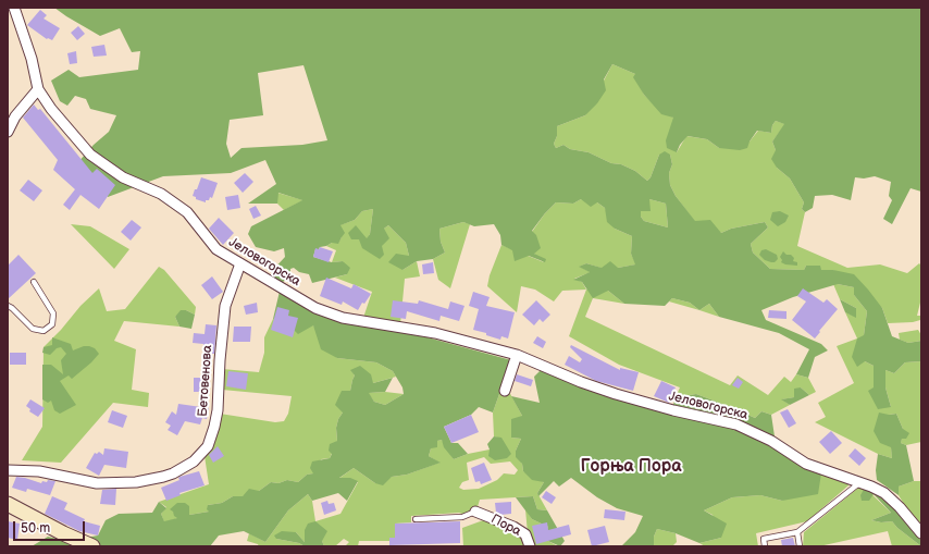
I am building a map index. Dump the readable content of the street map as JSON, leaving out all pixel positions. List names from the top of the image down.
{
  "streets": {
    "street": ["Јеловогорска", "Бетовенова", "Пора"]
  },
  "crossings": [
    ["Јеловогорска", "Бетовенова"]
  ],
  "districts": ["Горња Пора"],
  "scale_bar": "50 m"
}
